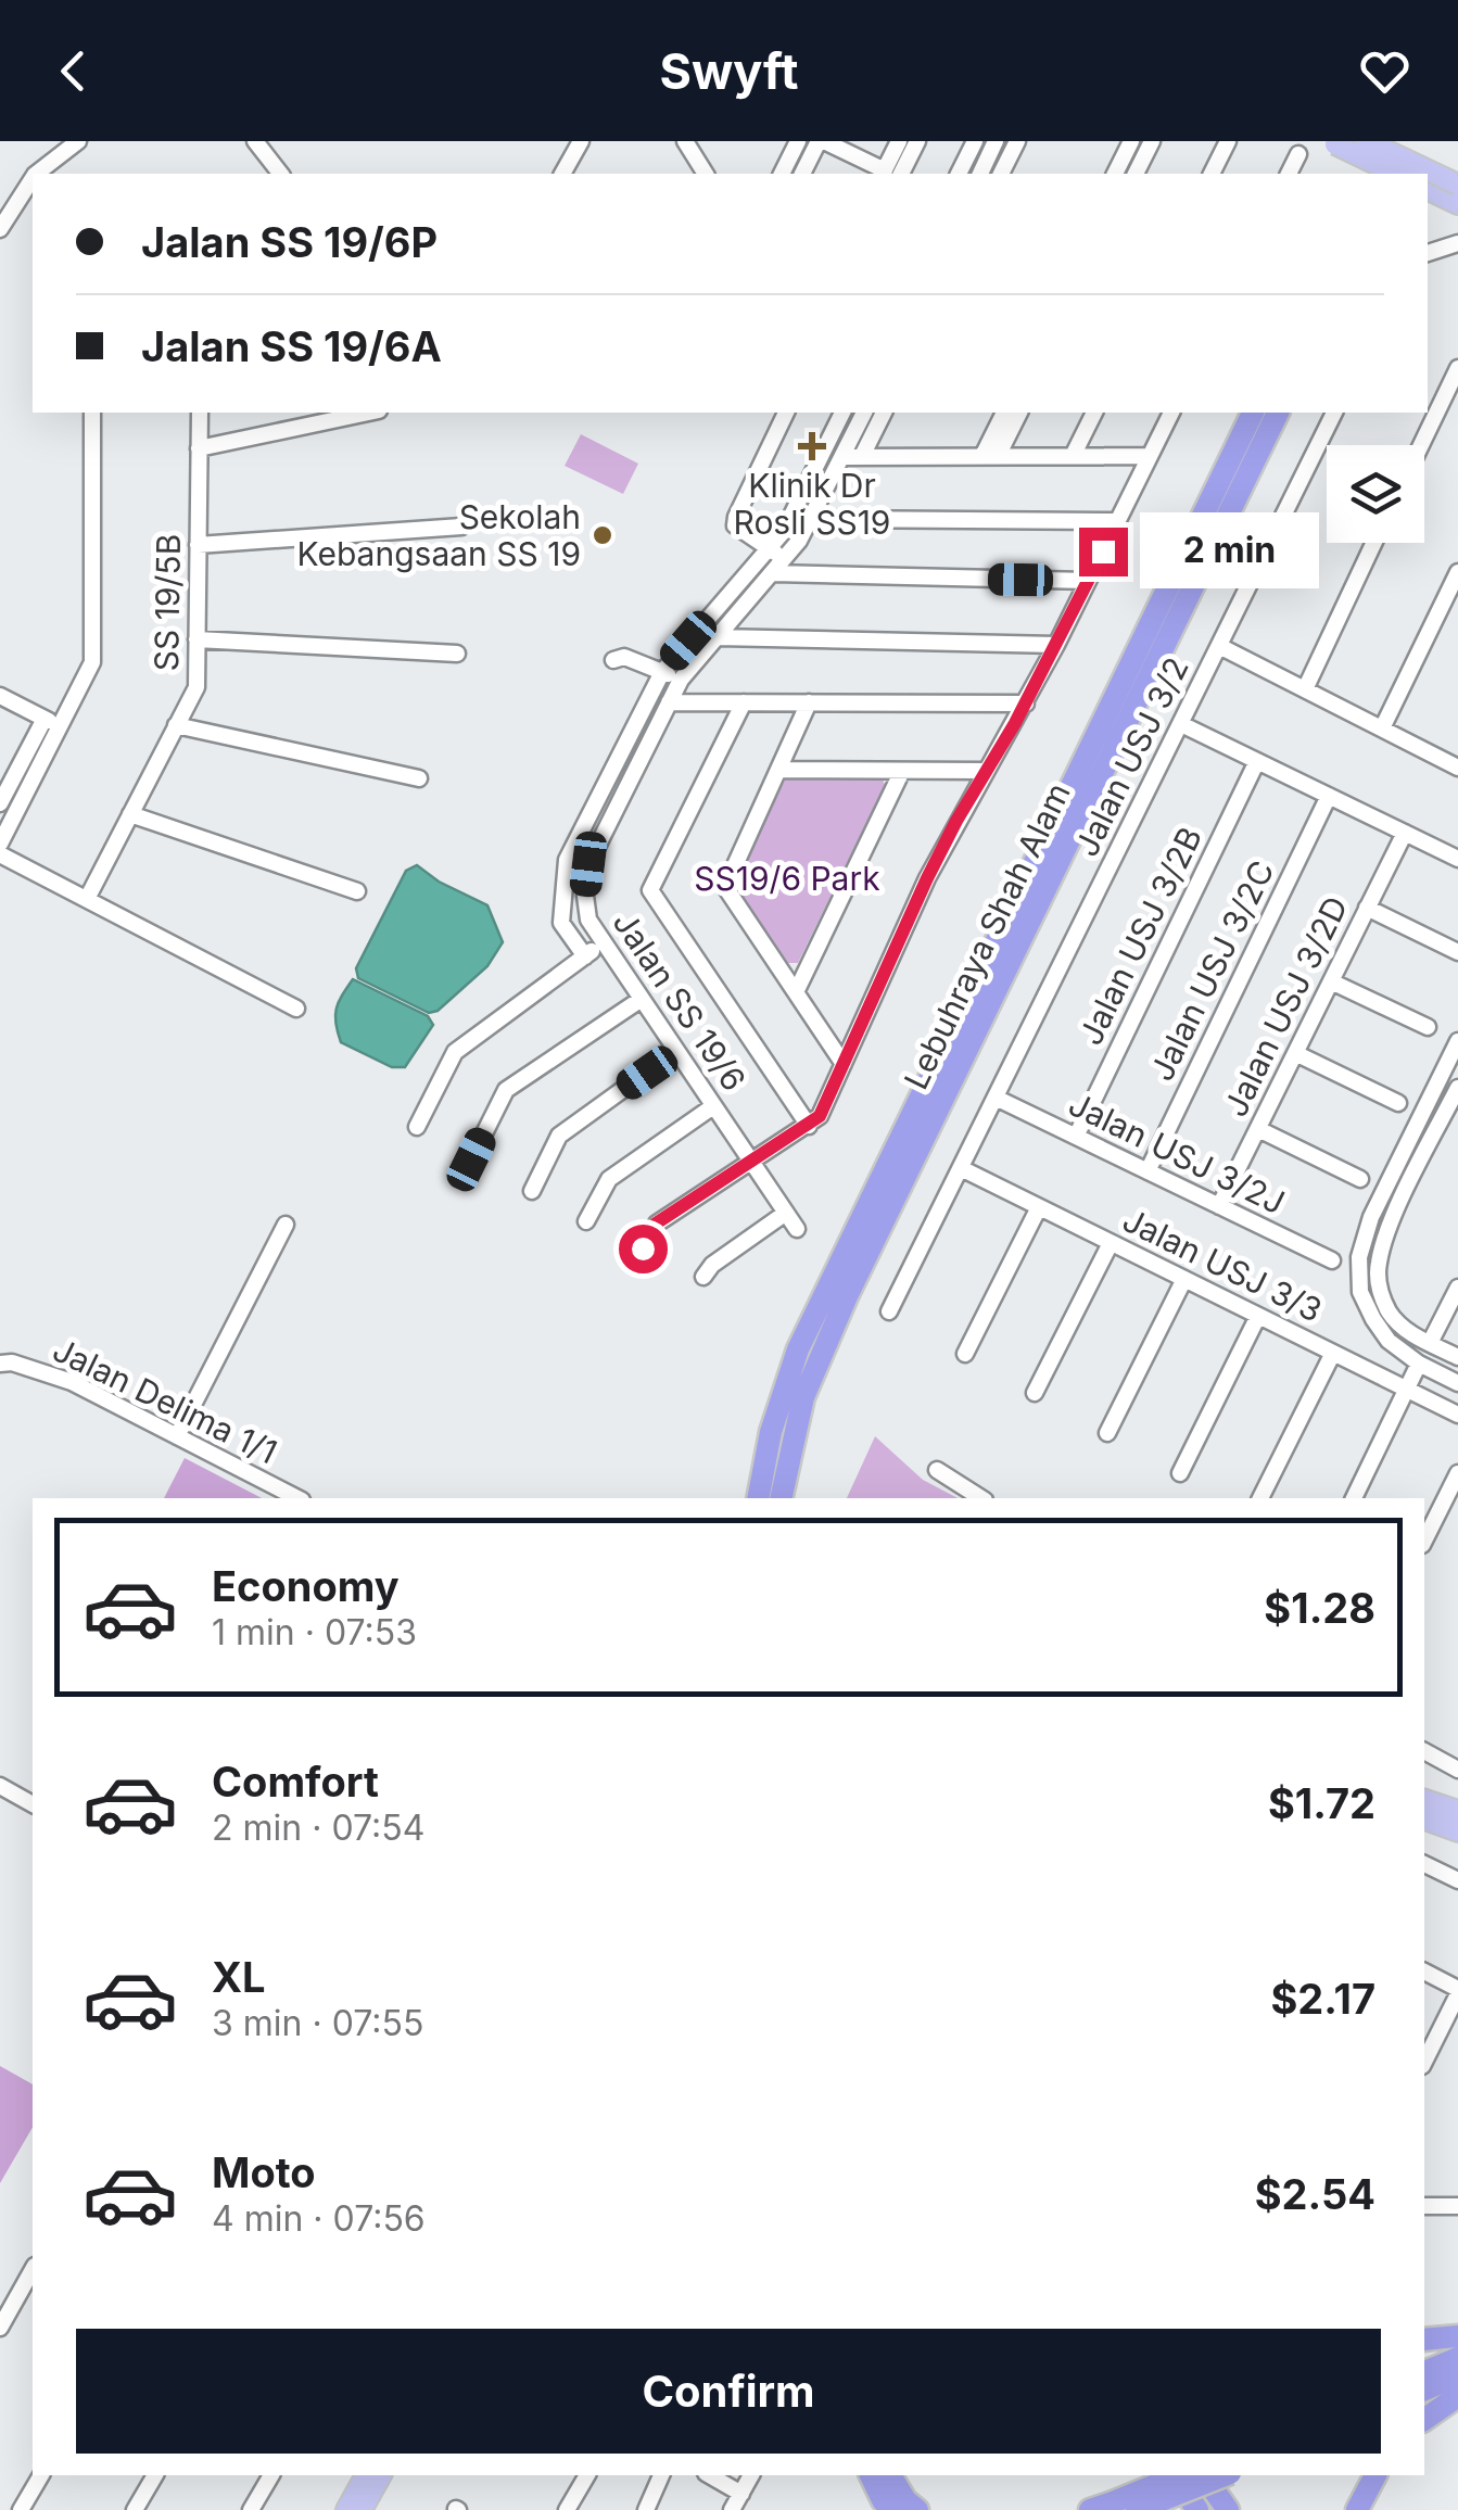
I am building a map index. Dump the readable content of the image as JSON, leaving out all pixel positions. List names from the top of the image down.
{
  "streets": {
    "highway": ["Lebuhraya Shah Alam"],
    "street": [
      "SS 19/5B",
      "Jalan USJ 3/2",
      "Jalan USJ 3/2B",
      "Jalan USJ 3/2C",
      "Jalan SS 19/6",
      "Jalan USJ 3/2D",
      "Jalan USJ 3/2J",
      "Jalan USJ 3/3",
      "Jalan Delima 1/1"
    ]
  },
  "crossings": [
    ["Jalan USJ 3/2", "Jalan USJ 3/2J"],
    ["Jalan USJ 3/2", "Jalan USJ 3/3"],
    ["Jalan USJ 3/2B", "Jalan USJ 3/2J"],
    ["Jalan USJ 3/2C", "Jalan USJ 3/2J"],
    ["Jalan USJ 3/2D", "Jalan USJ 3/2J"]
  ],
  "parks": ["SS19/6 Park"],
  "places": {
    "health": ["Klinik Dr Rosli SS19"],
    "other": ["Sekolah Kebangsaan SS 19"]
  },
  "page": {
    "header": "Swyft",
    "banner": ["Jalan SS 19/6P", "Jalan SS 19/6A"],
    "bubble": "2 min",
    "list": [
      {
        "name": "Economy",
        "note": "1 min · 07:53",
        "value": "$1.28"
      },
      {
        "name": "Comfort",
        "note": "2 min · 07:54",
        "value": "$1.72"
      },
      {
        "name": "XL",
        "note": "3 min · 07:55",
        "value": "$2.17"
      },
      {
        "name": "Moto",
        "note": "4 min · 07:56",
        "value": "$2.54"
      }
    ],
    "buttons": "Confirm"
  }
}
